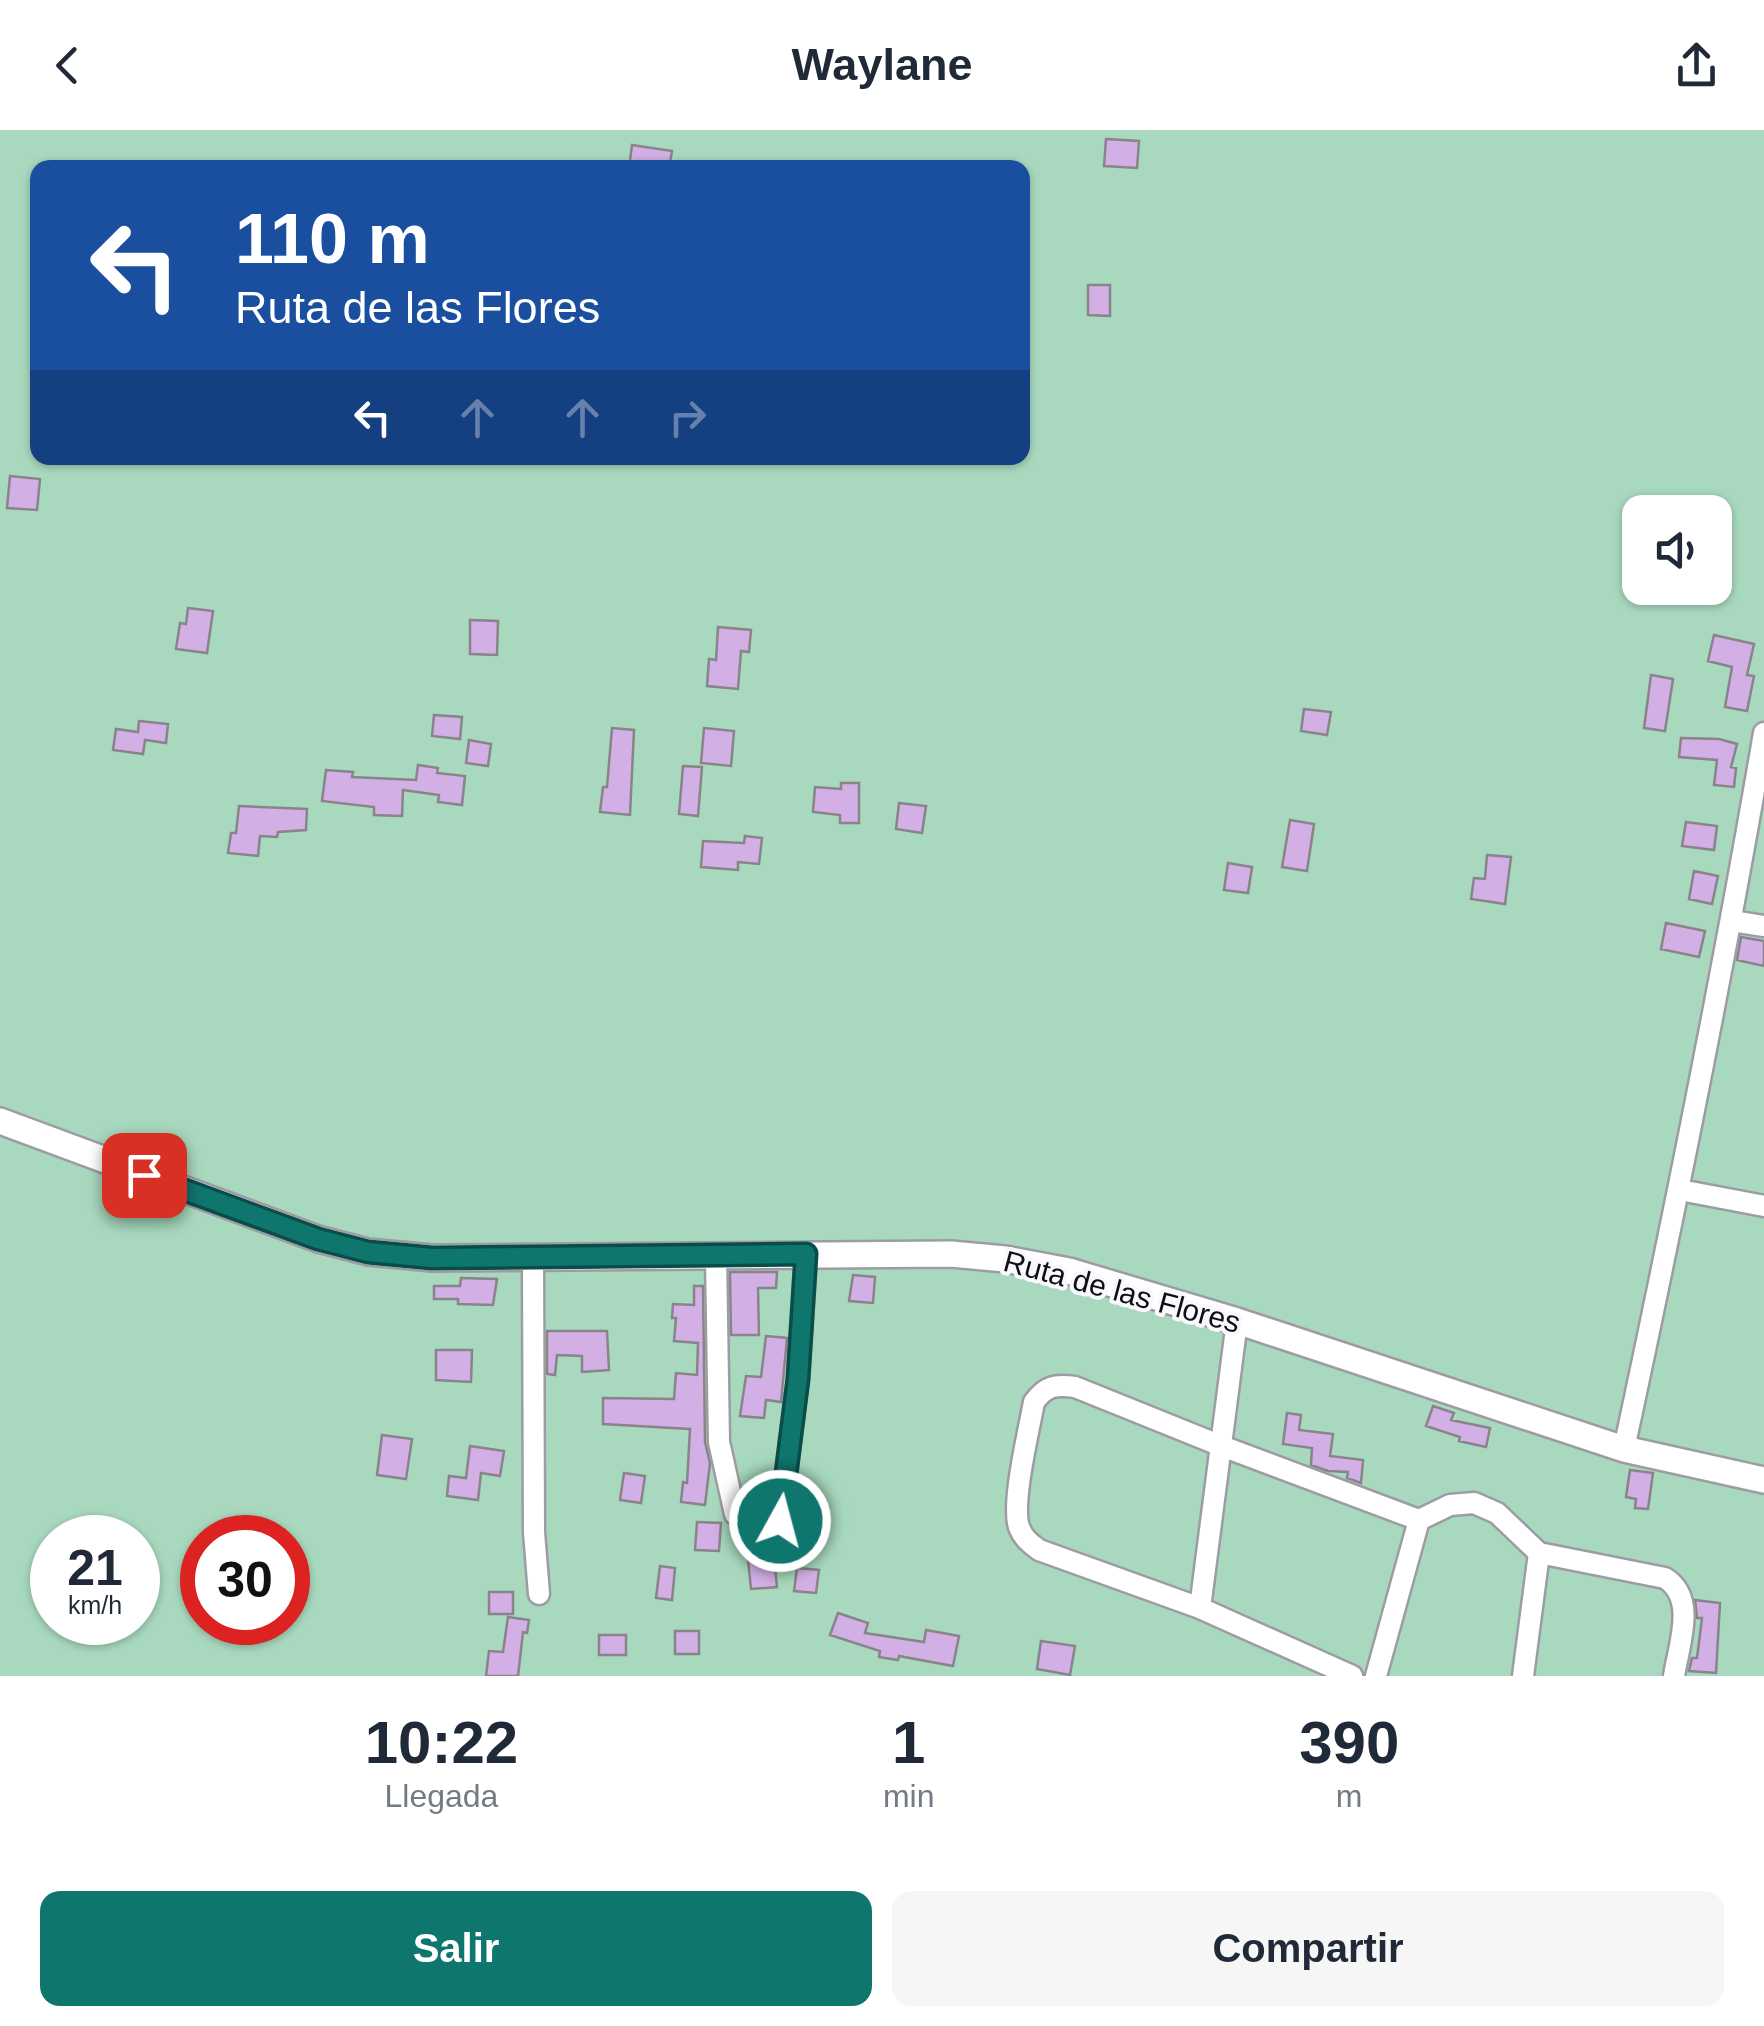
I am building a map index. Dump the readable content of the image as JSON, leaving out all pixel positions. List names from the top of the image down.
{
  "streets": {
    "main road": ["Ruta de las Flores"]
  },
  "page": {
    "header": "Waylane",
    "turn": ["110 m", "Ruta de las Flores"],
    "speed": "21 km/h",
    "limit": "30",
    "eta": [
      "10:22",
      "Llegada",
      "1",
      "min",
      "390",
      "m"
    ],
    "buttons": ["Salir", "Compartir"]
  }
}
